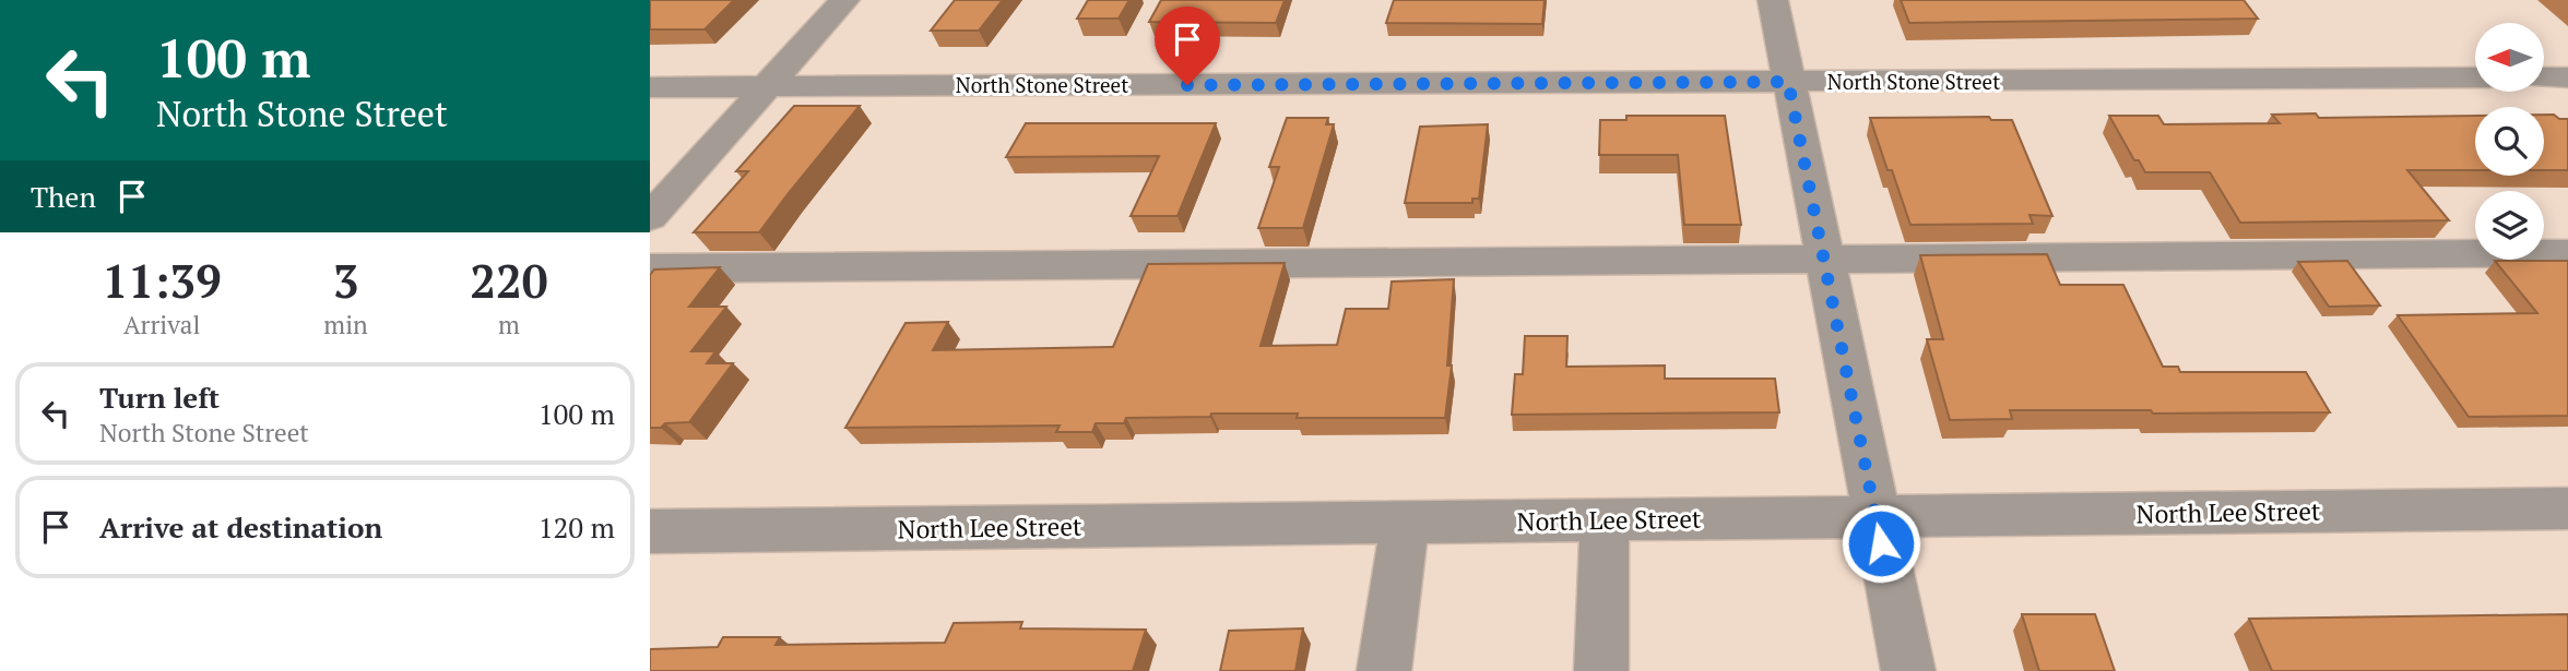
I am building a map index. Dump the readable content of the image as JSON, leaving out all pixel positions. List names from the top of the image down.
{
  "streets": {
    "street": ["North Stone Street", "North Lee Street"]
  },
  "north": "left",
  "page": {
    "turn": ["100 m", "North Stone Street"],
    "then": "Then",
    "eta": [
      "11:39",
      "Arrival",
      "3",
      "min",
      "220",
      "m"
    ],
    "list": [
      {
        "name": "Turn left",
        "note": "North Stone Street",
        "value": "100 m"
      },
      {
        "name": "Arrive at destination",
        "value": "120 m"
      }
    ]
  }
}
